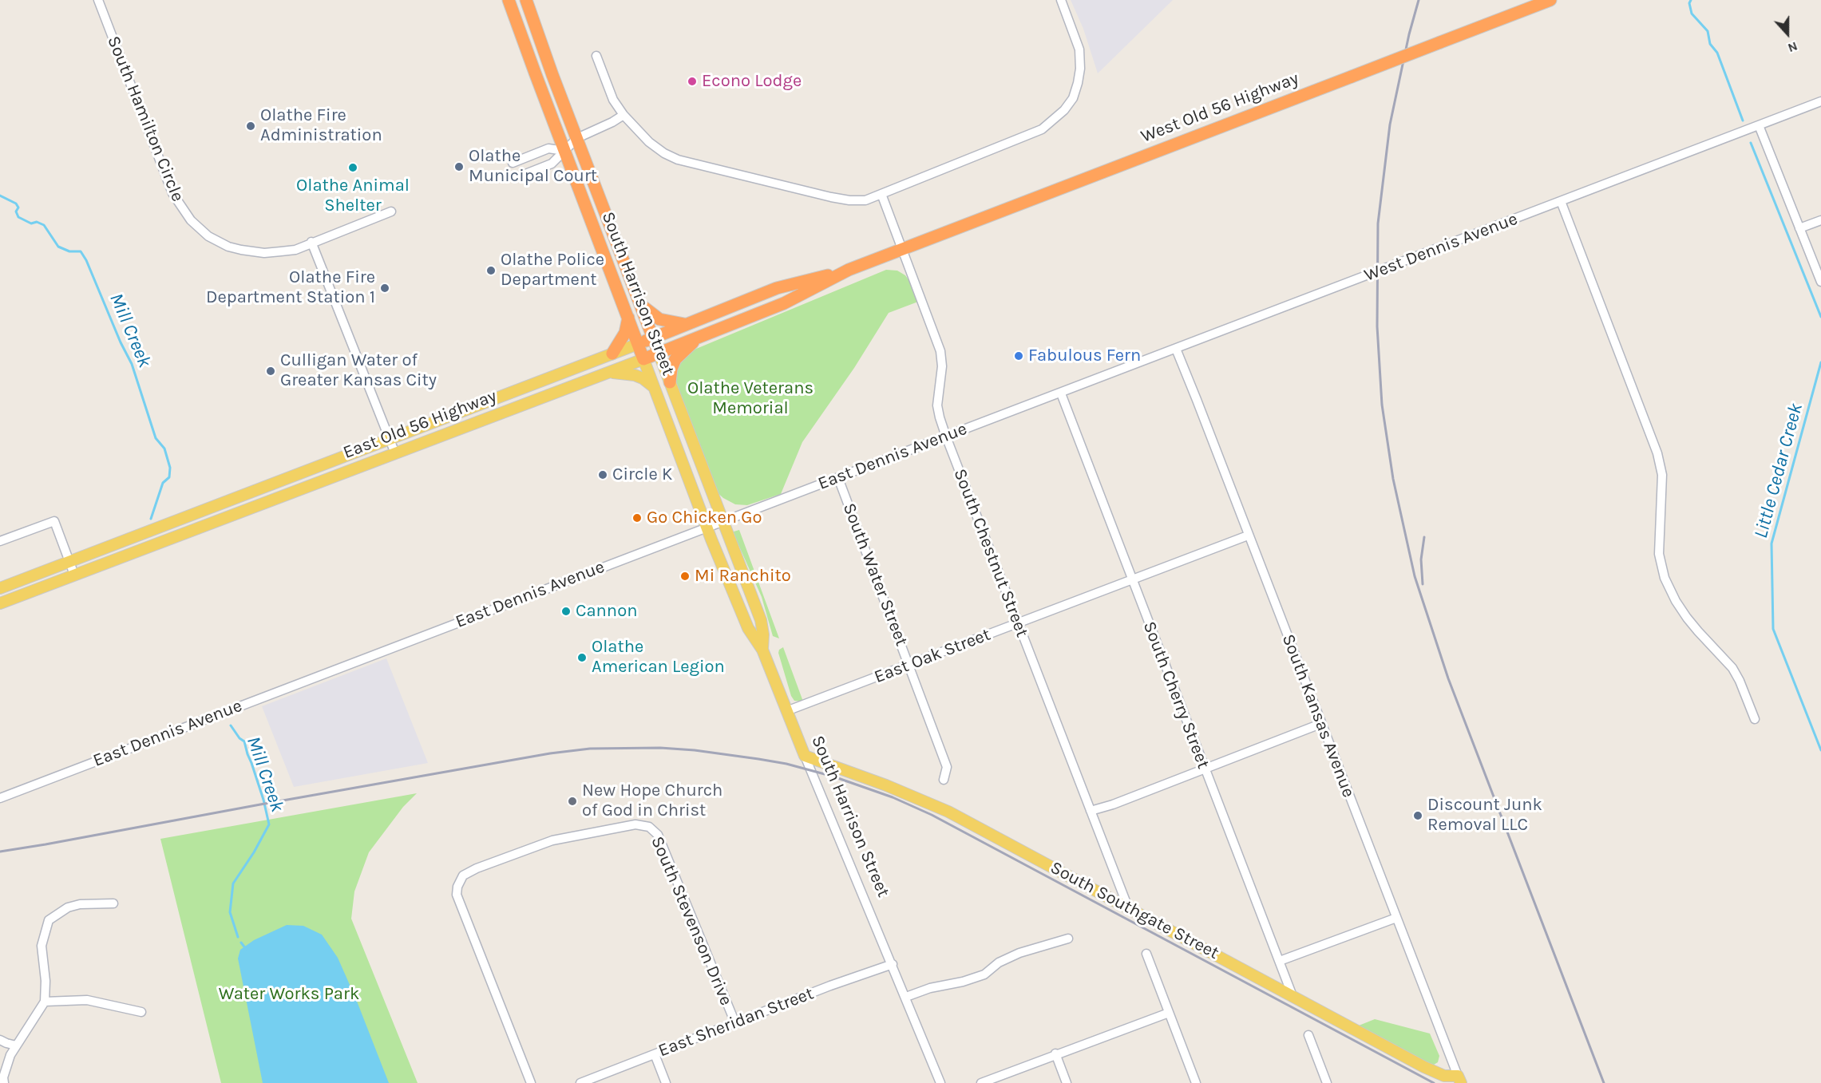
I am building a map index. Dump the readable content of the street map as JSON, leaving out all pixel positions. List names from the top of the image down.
{
  "streets": {
    "highway": ["West Old 56 Highway", "South Harrison Street", "East Old 56 Highway"],
    "main road": ["South Southgate Street"],
    "street": [
      "South Hamilton Circle",
      "West Dennis Avenue",
      "East Dennis Avenue",
      "South Chestnut Street",
      "South Water Street",
      "East Oak Street",
      "South Cherry Street",
      "South Kansas Avenue",
      "South Stevenson Drive",
      "East Sheridan Street"
    ]
  },
  "crossings": [
    ["West Old 56 Highway", "East Old 56 Highway"],
    ["West Old 56 Highway", "South Chestnut Street"],
    ["West Dennis Avenue", "East Dennis Avenue"],
    ["West Dennis Avenue", "South Cherry Street"],
    ["West Dennis Avenue", "South Kansas Avenue"],
    ["South Harrison Street", "East Old 56 Highway"],
    ["South Harrison Street", "East Dennis Avenue"],
    ["South Harrison Street", "East Oak Street"],
    ["South Harrison Street", "South Southgate Street"],
    ["South Harrison Street", "East Sheridan Street"],
    ["East Old 56 Highway", "South Chestnut Street"],
    ["East Dennis Avenue", "South Chestnut Street"],
    ["East Dennis Avenue", "South Water Street"],
    ["East Dennis Avenue", "South Cherry Street"],
    ["South Chestnut Street", "East Oak Street"],
    ["South Chestnut Street", "South Southgate Street"],
    ["South Water Street", "East Oak Street"],
    ["East Oak Street", "South Cherry Street"],
    ["East Oak Street", "South Kansas Avenue"],
    ["South Cherry Street", "South Southgate Street"],
    ["South Kansas Avenue", "South Southgate Street"],
    ["South Stevenson Drive", "East Sheridan Street"]
  ],
  "water": ["Mill Creek", "Little Cedar Creek"],
  "parks": ["Olathe Veterans Memorial", "Water Works Park"],
  "places": [
    "Econo Lodge",
    "Olathe Fire Administration",
    "Olathe Municipal Court",
    "Olathe Animal Shelter",
    "Olathe Police Department",
    "Olathe Fire Department Station 1",
    "Fabulous Fern",
    "Culligan Water of Greater Kansas City",
    "Circle K",
    "Go Chicken Go",
    "Mi Ranchito",
    "Cannon",
    "Olathe American Legion",
    "New Hope Church of God in Christ",
    "Discount Junk Removal LLC"
  ],
  "north": "bottom"
}
